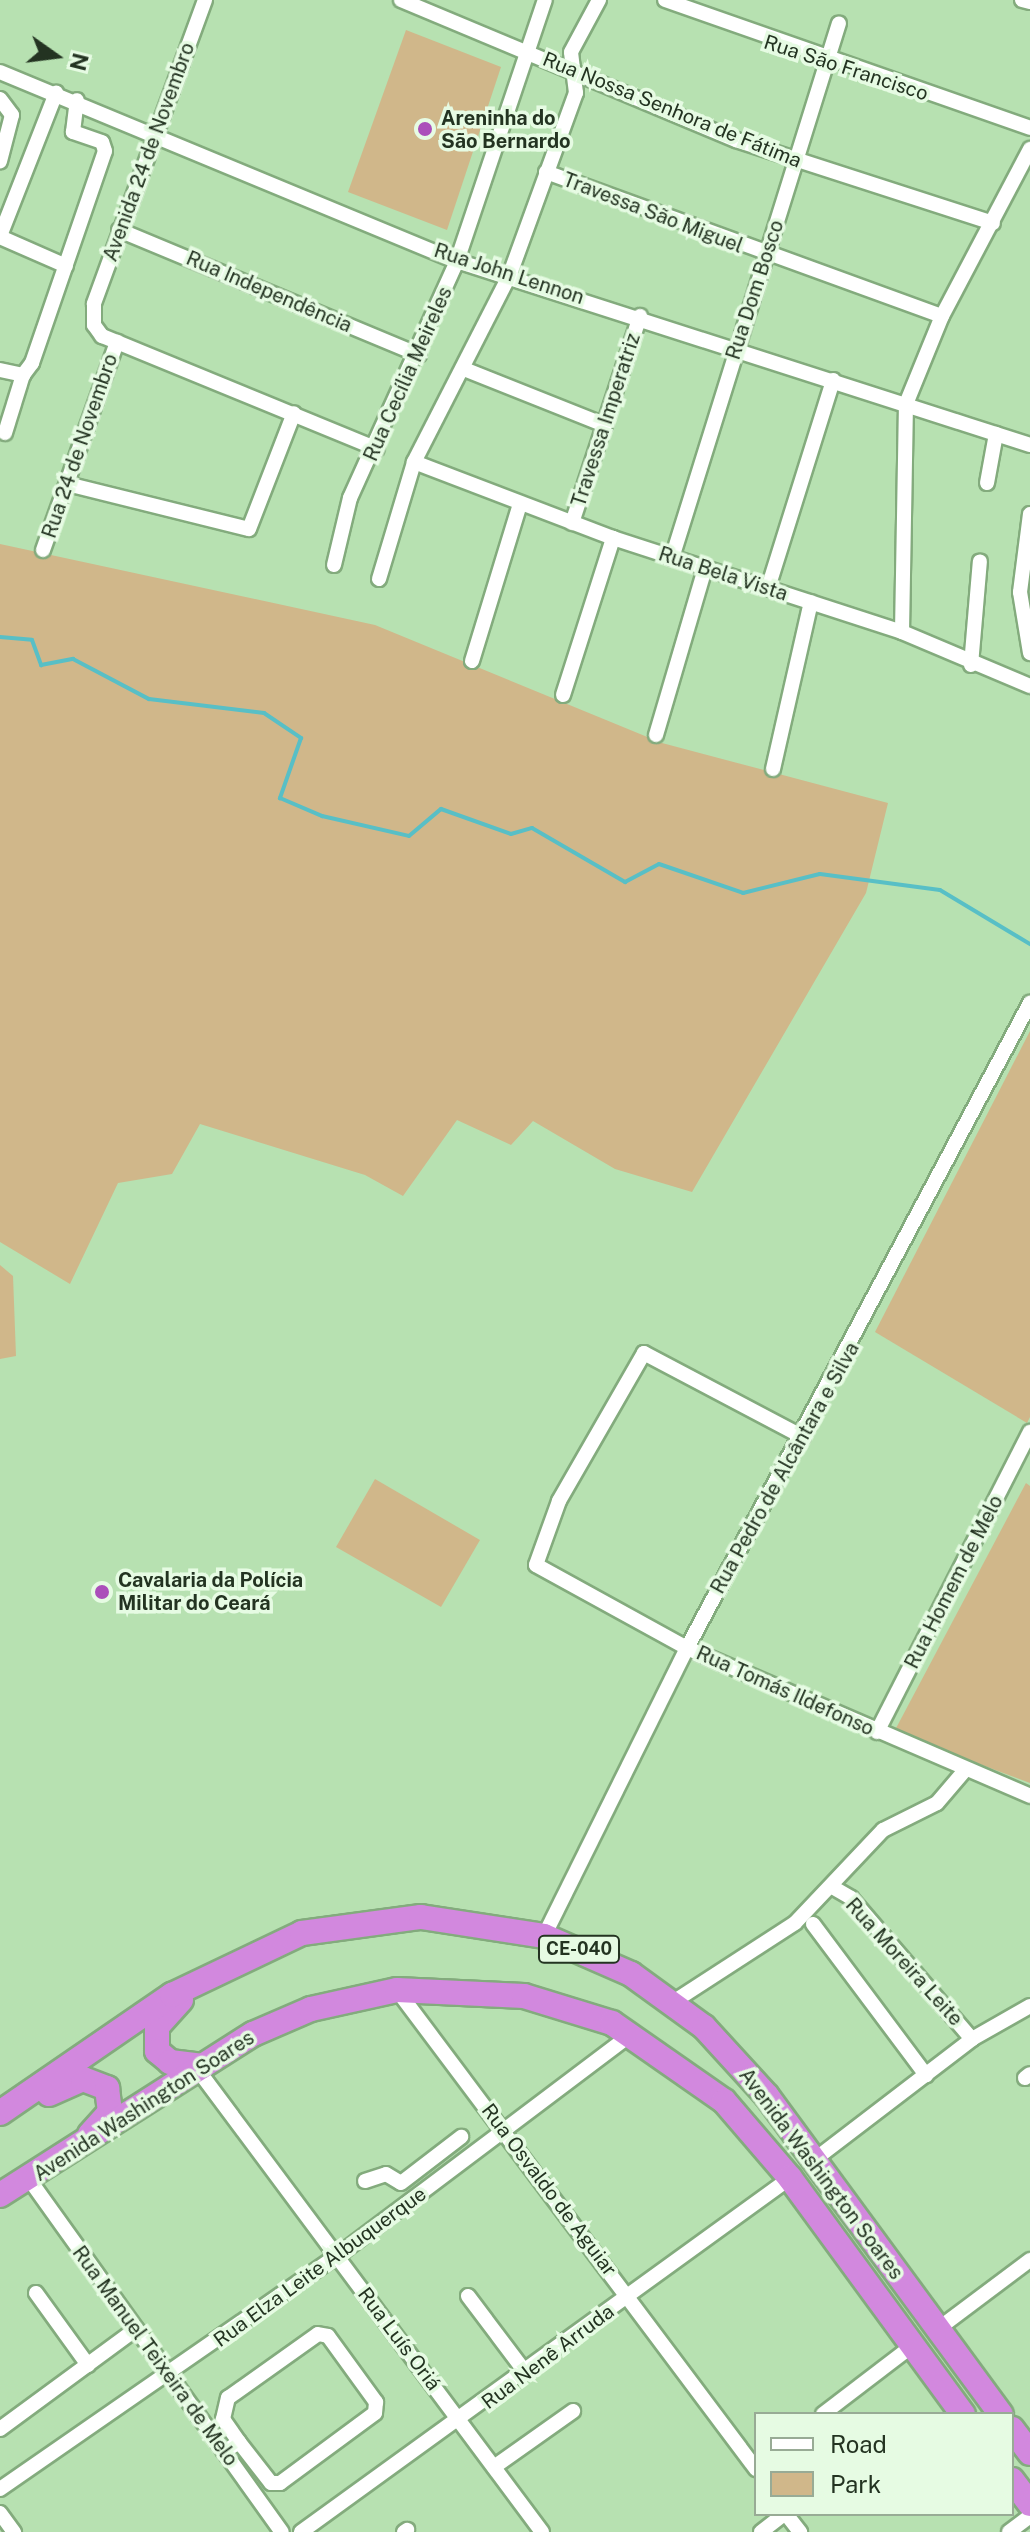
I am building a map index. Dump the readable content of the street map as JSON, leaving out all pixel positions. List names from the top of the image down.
{
  "streets": {
    "highway": ["CE-040", "Avenida Washington Soares"],
    "street": [
      "Rua São Francisco",
      "Rua Nossa Senhora de Fátima",
      "Avenida 24 de Novembro",
      "Travessa São Miguel",
      "Rua John Lennon",
      "Rua Dom Bosco",
      "Rua Independência",
      "Rua Cecília Meireles",
      "Travessa Imperatriz",
      "Rua 24 de Novembro",
      "Rua Bela Vista",
      "Rua Pedro de Alcântara e Silva",
      "Rua Homem de Melo",
      "Rua Tomás Ildefonso",
      "Rua Moreira Leite",
      "Rua Osvaldo de Aguiar",
      "Rua Elza Leite Albuquerque",
      "Rua Luís Oriá",
      "Rua Manuel Teixeira de Melo",
      "Rua Nenê Arruda"
    ]
  },
  "crossings": [
    ["Rua São Francisco", "Rua Dom Bosco"],
    ["Rua Nossa Senhora de Fátima", "Rua Dom Bosco"],
    ["Rua Nossa Senhora de Fátima", "Rua Cecília Meireles"],
    ["Avenida 24 de Novembro", "Rua John Lennon"],
    ["Avenida 24 de Novembro", "Rua Independência"],
    ["Avenida 24 de Novembro", "Rua 24 de Novembro"],
    ["Travessa São Miguel", "Rua Dom Bosco"],
    ["Travessa São Miguel", "Rua Cecília Meireles"],
    ["Rua John Lennon", "Rua Dom Bosco"],
    ["Rua John Lennon", "Rua Cecília Meireles"],
    ["Rua John Lennon", "Travessa Imperatriz"],
    ["Rua Dom Bosco", "Rua Bela Vista"],
    ["Rua Independência", "Rua Cecília Meireles"],
    ["Rua Cecília Meireles", "Rua Bela Vista"],
    ["Travessa Imperatriz", "Rua Bela Vista"],
    ["Rua Pedro de Alcântara e Silva", "Rua Tomás Ildefonso"],
    ["Rua Pedro de Alcântara e Silva", "Avenida Washington Soares"],
    ["Rua Homem de Melo", "Rua Tomás Ildefonso"],
    ["Avenida Washington Soares", "Rua Osvaldo de Aguiar"],
    ["Avenida Washington Soares", "Rua Elza Leite Albuquerque"],
    ["Avenida Washington Soares", "Rua Luís Oriá"],
    ["Avenida Washington Soares", "Rua Manuel Teixeira de Melo"],
    ["Avenida Washington Soares", "Rua Nenê Arruda"],
    ["Rua Osvaldo de Aguiar", "Rua Elza Leite Albuquerque"],
    ["Rua Osvaldo de Aguiar", "Rua Nenê Arruda"],
    ["Rua Elza Leite Albuquerque", "Rua Luís Oriá"],
    ["Rua Elza Leite Albuquerque", "Rua Manuel Teixeira de Melo"],
    ["Rua Luís Oriá", "Rua Nenê Arruda"]
  ],
  "places": ["Areninha do São Bernardo", "Cavalaria da Polícia Militar do Ceará"],
  "legend": ["Road", "Park"],
  "north": "right"
}
